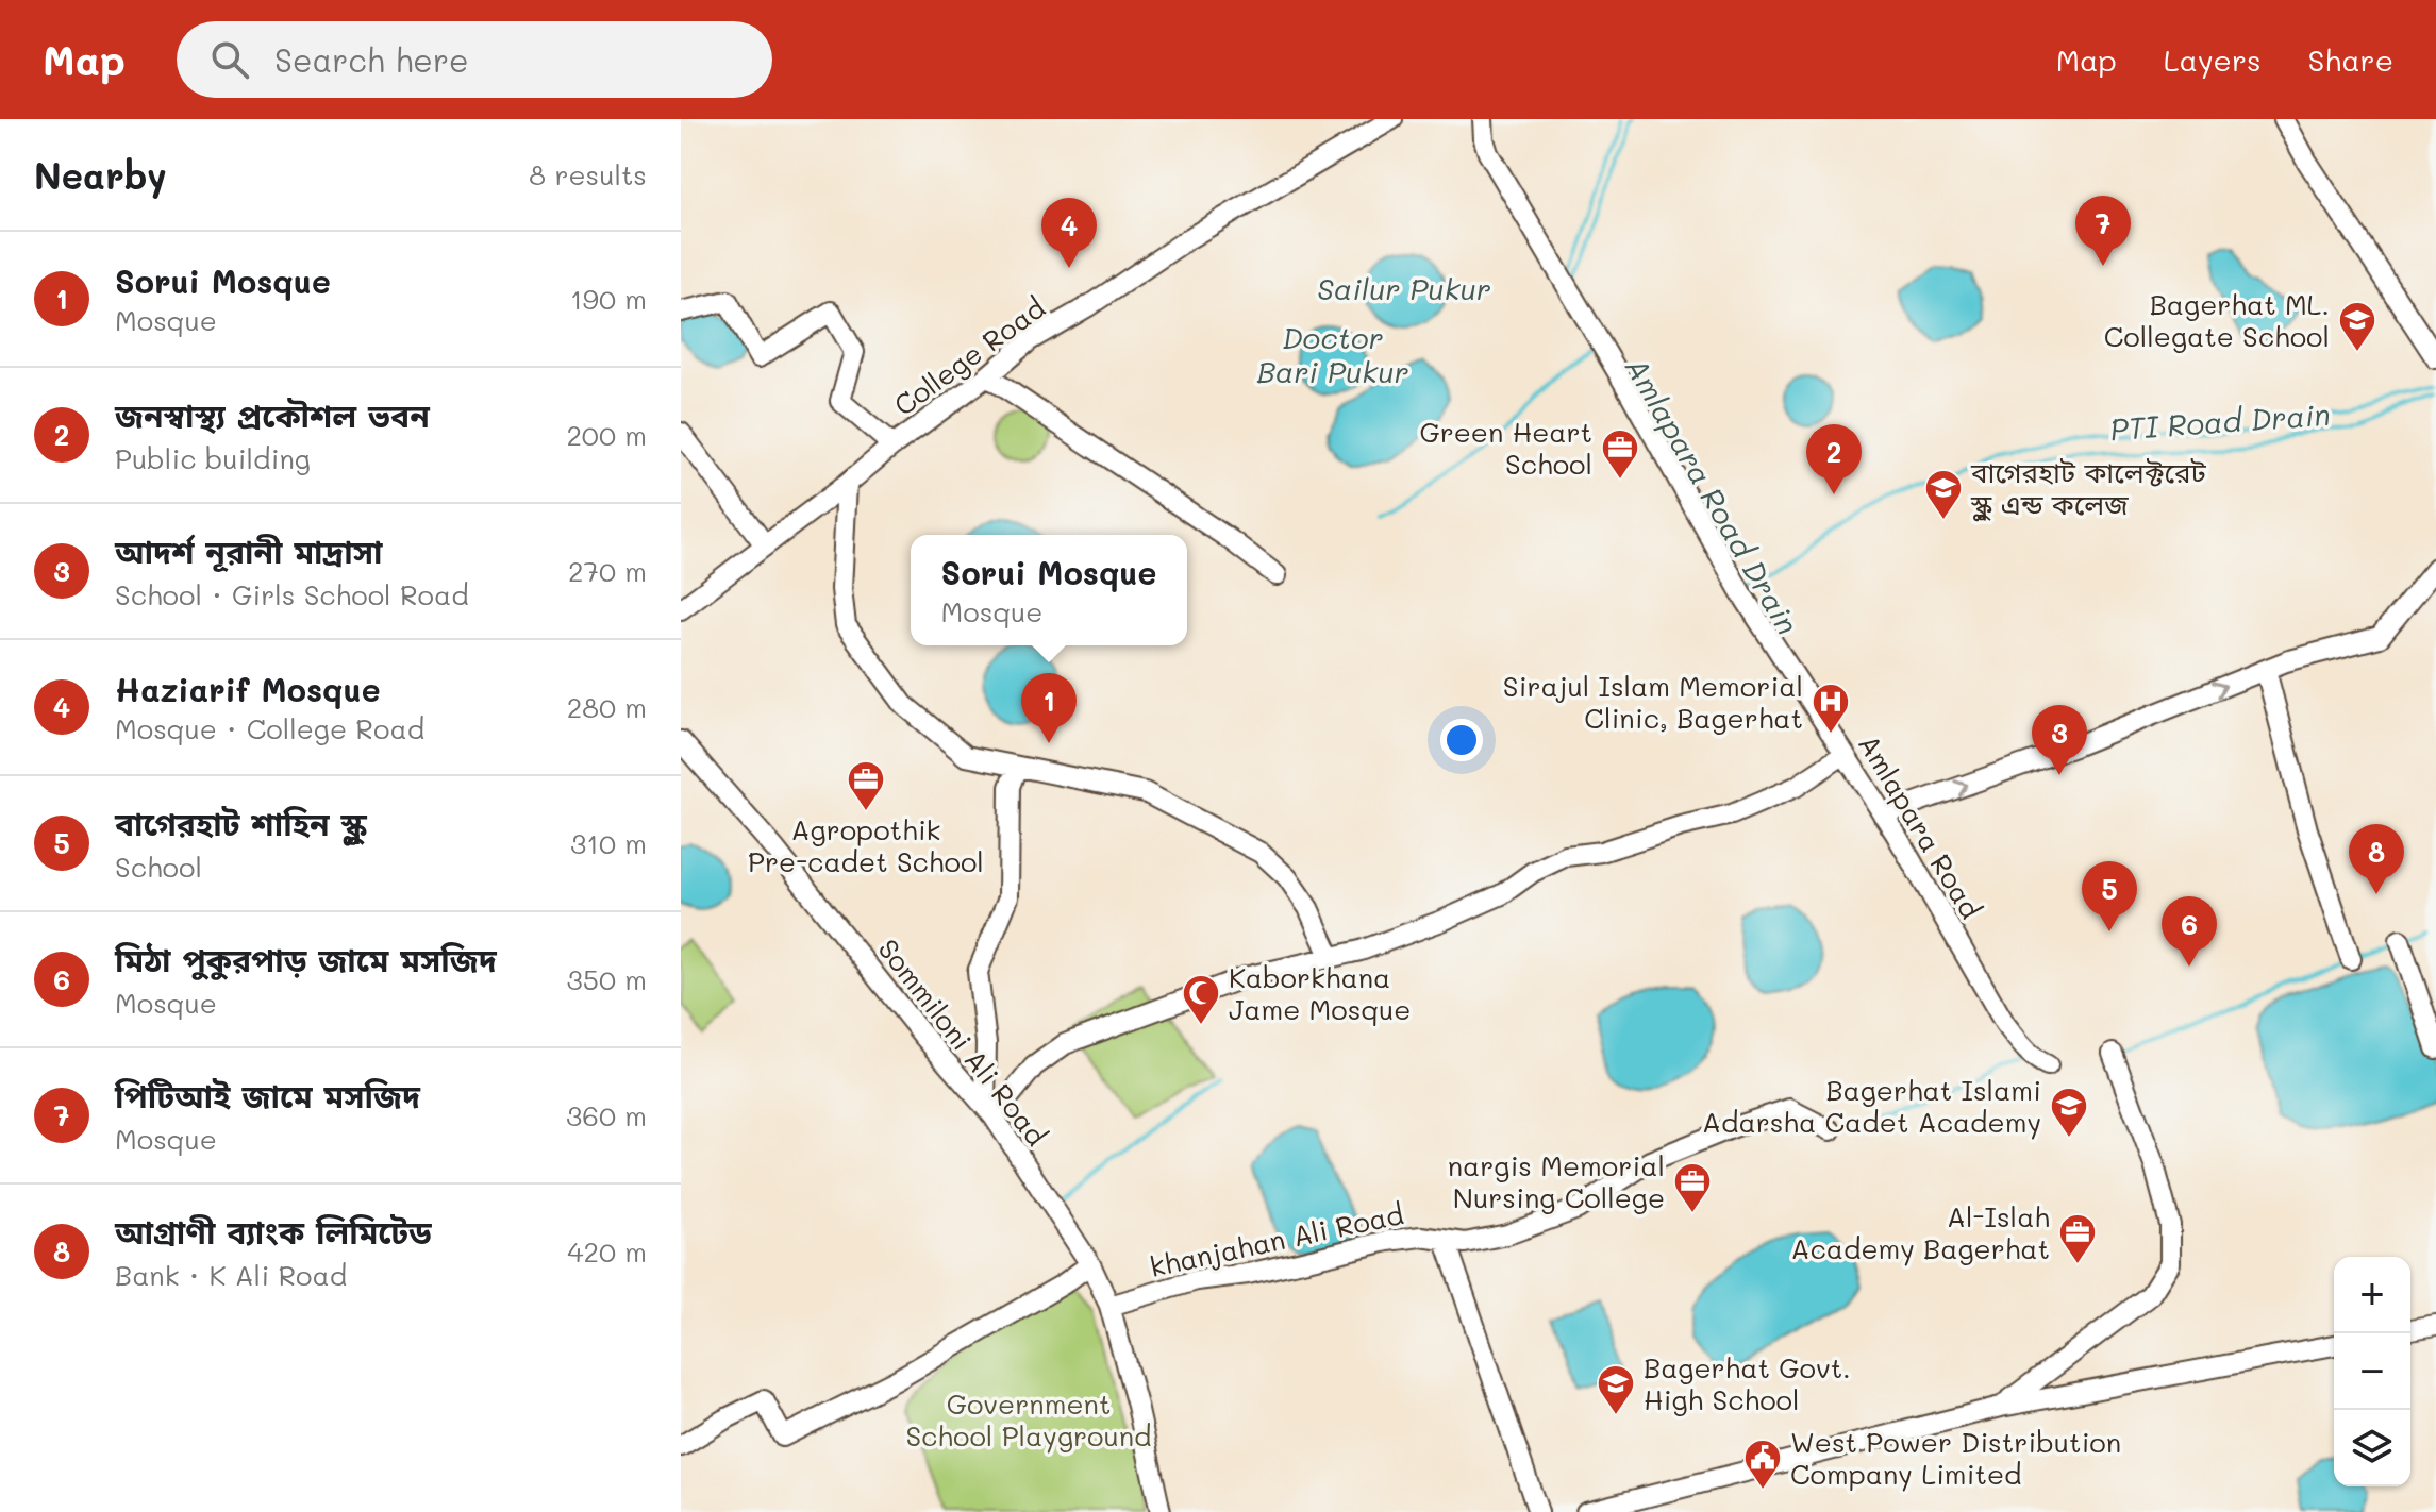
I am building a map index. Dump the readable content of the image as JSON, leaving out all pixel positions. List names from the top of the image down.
{
  "streets": {
    "street": [
      "College Road",
      "Amlapara Road",
      "Sommiloni Ali Road",
      "khanjahan Ali Road"
    ]
  },
  "crossings": [
    ["Sommiloni Ali Road", "khanjahan Ali Road"]
  ],
  "water": [
    "Sailur Pukur",
    "Doctor Bari Pukur",
    "PTI Road Drain",
    "Amlapara Road Drain"
  ],
  "parks": ["Government School Playground"],
  "places": {
    "school or university": [
      "Bagerhat ML. Collegate School",
      "বাগেরহাট কালেক্টরেট স্কুল এন্ড কলেজ",
      "Bagerhat Islami Adarsha Cadet Academy",
      "Bagerhat Govt. High School"
    ],
    "office": [
      "Green Heart School",
      "Agropothik Pre-cadet School",
      "nargis Memorial Nursing College",
      "Al-Islah Academy Bagerhat"
    ],
    "hospital": ["Sirajul Islam Memorial Clinic, Bagerhat"],
    "mosque": ["Kaborkhana Jame Mosque"],
    "public building": ["West Power Distribution Company Limited"]
  },
  "page": {
    "header": "Map",
    "search": "Search here",
    "nav": ["Map", "Layers", "Share"],
    "heading": ["Nearby", "8 results"],
    "pins": [
      "7",
      "4",
      "2",
      "1",
      "3",
      "8",
      "5",
      "6"
    ],
    "list": [
      {
        "mark": "1",
        "name": "Sorui Mosque",
        "note": "Mosque",
        "value": "190 m"
      },
      {
        "mark": "2",
        "name": "জনস্বাস্থ্য প্রকৌশল ভবন",
        "note": "Public building",
        "value": "200 m"
      },
      {
        "mark": "3",
        "name": "আদর্শ নূরানী মাদ্রাসা",
        "note": "School · Girls School Road",
        "value": "270 m"
      },
      {
        "mark": "4",
        "name": "Haziarif Mosque",
        "note": "Mosque · College Road",
        "value": "280 m"
      },
      {
        "mark": "5",
        "name": "বাগেরহাট শাহিন স্কুল",
        "note": "School",
        "value": "310 m"
      },
      {
        "mark": "6",
        "name": "মিঠা পুকুরপাড় জামে মসজিদ",
        "note": "Mosque",
        "value": "350 m"
      },
      {
        "mark": "7",
        "name": "পিটিআই জামে মসজিদ",
        "note": "Mosque",
        "value": "360 m"
      },
      {
        "mark": "8",
        "name": "আগ্রাণী ব্যাংক লিমিটেড",
        "note": "Bank · K Ali Road",
        "value": "420 m"
      }
    ],
    "popup": ["Sorui Mosque", "Mosque"],
    "map_buttons": ["+", "−"]
  }
}
